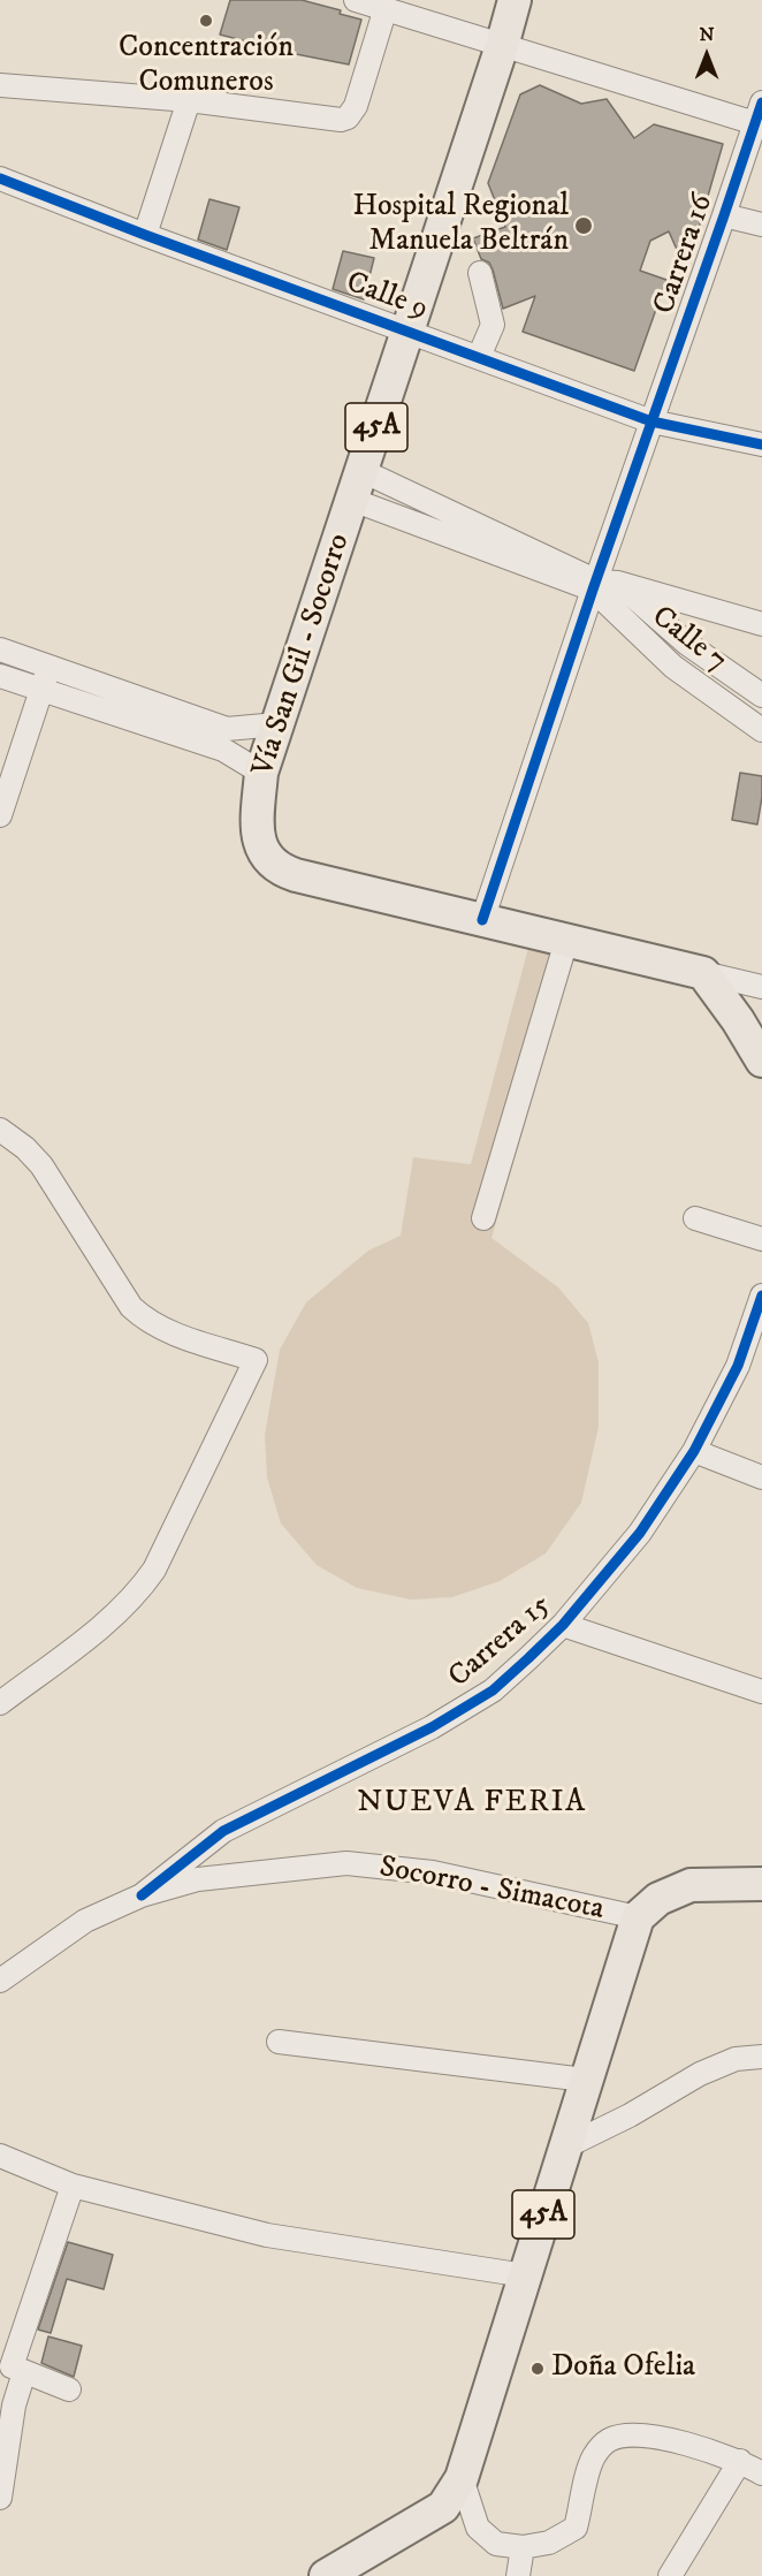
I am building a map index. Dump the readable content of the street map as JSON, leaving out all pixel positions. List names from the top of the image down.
{
  "streets": {
    "highway": ["45A", "Vía San Gil - Socorro"],
    "street": [
      "Carrera 16",
      "Calle 9",
      "Calle 7",
      "Carrera 15",
      "Socorro - Simacota"
    ]
  },
  "crossings": [
    ["Carrera 16", "Calle 9"],
    ["Carrera 16", "Calle 7"],
    ["Carrera 16", "Vía San Gil - Socorro"],
    ["Calle 9", "Vía San Gil - Socorro"],
    ["45A", "Socorro - Simacota"],
    ["Carrera 15", "Socorro - Simacota"]
  ],
  "districts": ["NUEVA FERIA"],
  "places": ["Concentración Comuneros", "Hospital Regional Manuela Beltrán", "Doña Ofelia"],
  "north": "top"
}
